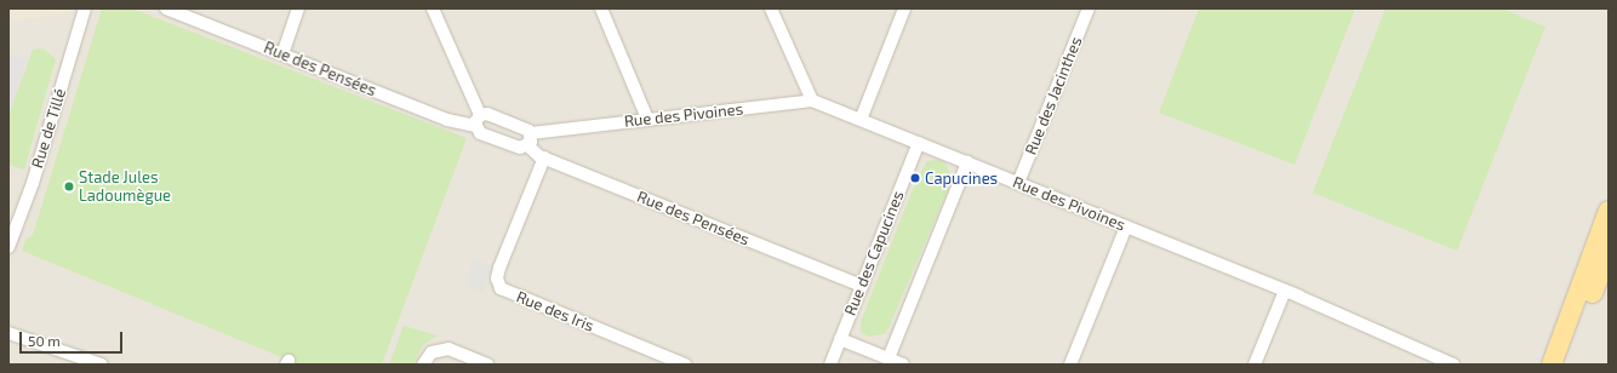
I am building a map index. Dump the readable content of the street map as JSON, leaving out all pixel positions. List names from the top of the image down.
{
  "streets": {
    "street": [
      "Rue des Pensées",
      "Rue des Jacinthes",
      "Rue des Pivoines",
      "Rue de Tillé",
      "Rue des Capucines",
      "Rue des Iris"
    ]
  },
  "crossings": [
    ["Rue des Pensées", "Rue des Pivoines"],
    ["Rue des Pensées", "Rue des Capucines"],
    ["Rue des Pensées", "Rue des Iris"],
    ["Rue des Jacinthes", "Rue des Pivoines"],
    ["Rue des Pivoines", "Rue des Capucines"]
  ],
  "places": ["Capucines", "Stade Jules Ladoumègue"],
  "scale_bar": "50 m"
}
